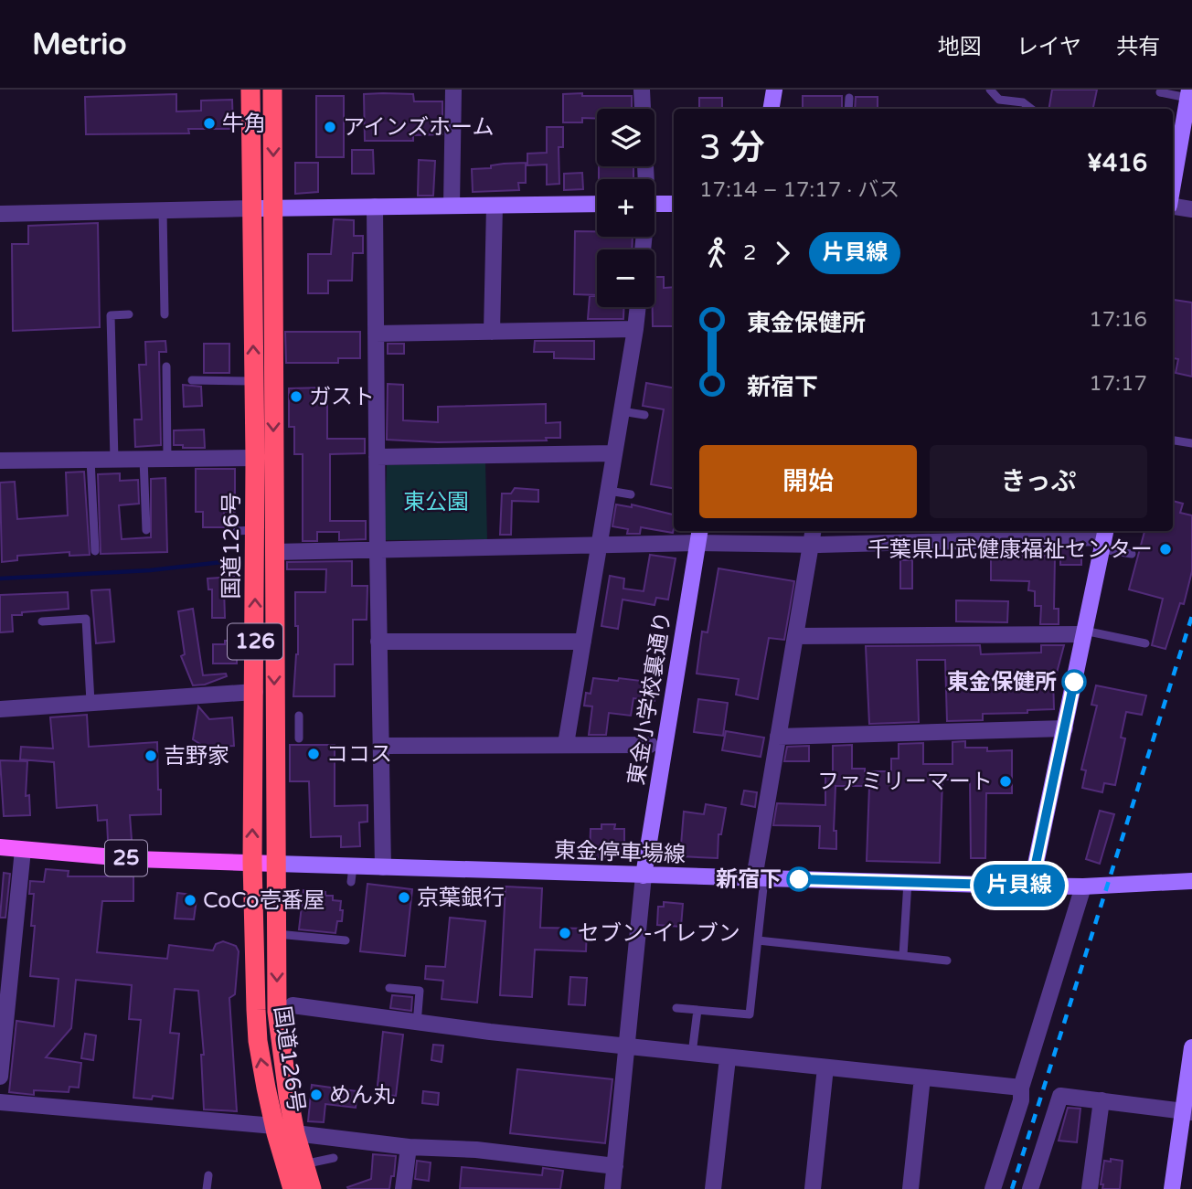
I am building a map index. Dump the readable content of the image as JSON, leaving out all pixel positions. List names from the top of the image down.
{
  "streets": {
    "highway": ["国道126号", "126"],
    "main road": ["25"],
    "street": ["東金小学校裏通り", "東金停車場線"]
  },
  "crossings": [
    ["国道126号", "東金停車場線"],
    ["国道126号", "25"],
    ["東金小学校裏通り", "東金停車場線"],
    ["東金停車場線", "25"]
  ],
  "parks": ["東公園"],
  "places": [
    "牛角",
    "アインズホーム",
    "ガスト",
    "千葉県山武健康福祉センター",
    "東金保健所",
    "ココス",
    "吉野家",
    "ファミリーマート",
    "新宿下",
    "京葉銀行",
    "CoCo壱番屋",
    "セブン-イレブン",
    "めん丸"
  ],
  "lines": ["bus line 片貝線"],
  "page": {
    "header": "Metrio",
    "nav": ["地図", "レイヤ", "共有"],
    "on_map": "片貝線",
    "map_buttons": ["+", "−"],
    "heading": ["3 分", "17:14 – 17:17 · バス", "¥416"],
    "legs": ["2", "片貝線"],
    "list": [
      {
        "name": "東金保健所",
        "value": "17:16"
      },
      {
        "name": "新宿下",
        "value": "17:17"
      }
    ],
    "buttons": ["開始", "きっぷ"]
  }
}
